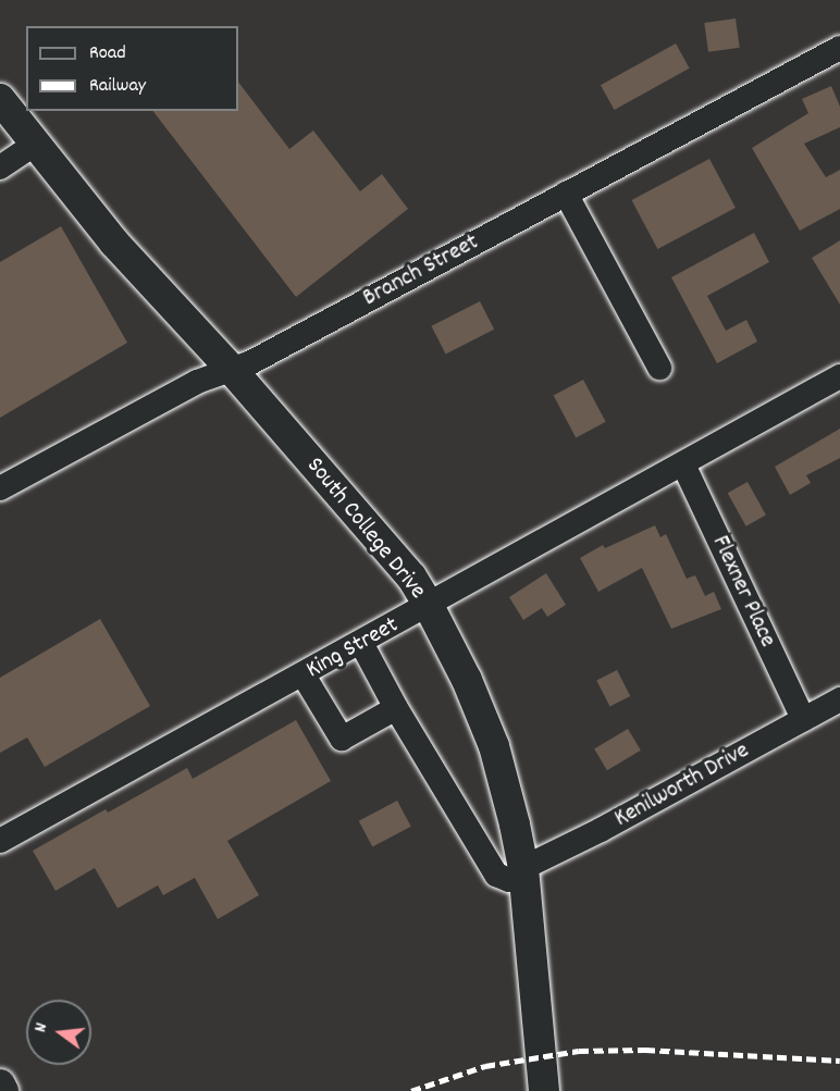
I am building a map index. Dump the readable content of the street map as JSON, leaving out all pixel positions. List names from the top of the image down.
{
  "streets": {
    "main road": ["South College Drive"],
    "street": [
      "Branch Street",
      "Flexner Place",
      "King Street",
      "Kenilworth Drive"
    ]
  },
  "crossings": [
    ["Branch Street", "South College Drive"],
    ["South College Drive", "King Street"],
    ["South College Drive", "Kenilworth Drive"],
    ["Flexner Place", "King Street"],
    ["Flexner Place", "Kenilworth Drive"]
  ],
  "legend": ["Road", "Railway"],
  "north": "left"
}
